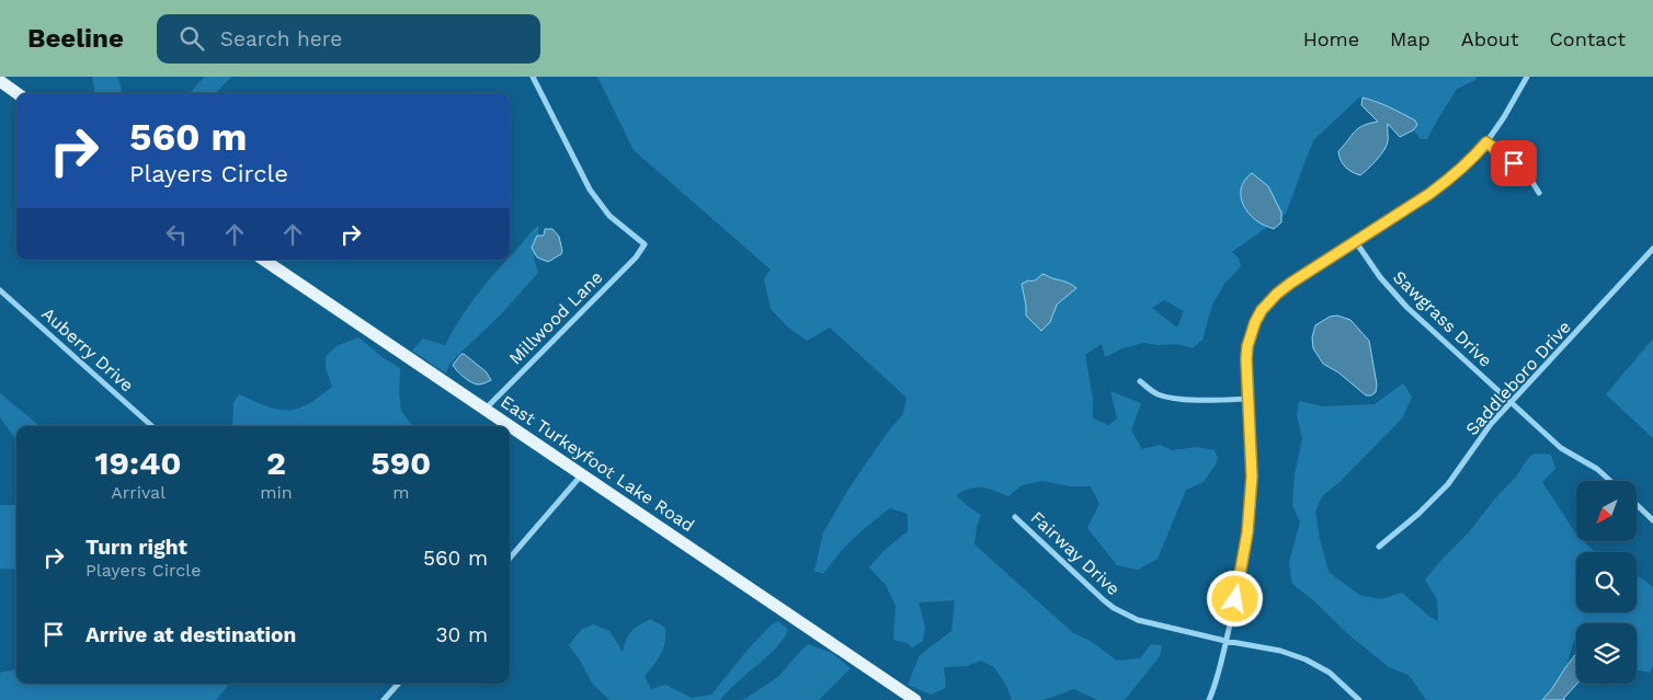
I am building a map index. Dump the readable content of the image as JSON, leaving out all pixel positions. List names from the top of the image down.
{
  "streets": {
    "main road": ["East Turkeyfoot Lake Road"],
    "street": [
      "Millwood Lane",
      "Sawgrass Drive",
      "Auberry Drive",
      "Saddleboro Drive",
      "Fairway Drive"
    ]
  },
  "crossings": [
    ["Millwood Lane", "East Turkeyfoot Lake Road"],
    ["Sawgrass Drive", "Saddleboro Drive"]
  ],
  "north": "bottom left",
  "page": {
    "header": "Beeline",
    "search": "Search here",
    "nav": [
      "Home",
      "Map",
      "About",
      "Contact"
    ],
    "turn": ["560 m", "Players Circle"],
    "eta": [
      "19:40",
      "Arrival",
      "2",
      "min",
      "590",
      "m"
    ],
    "list": [
      {
        "name": "Turn right",
        "note": "Players Circle",
        "value": "560 m"
      },
      {
        "name": "Arrive at destination",
        "value": "30 m"
      }
    ]
  }
}
